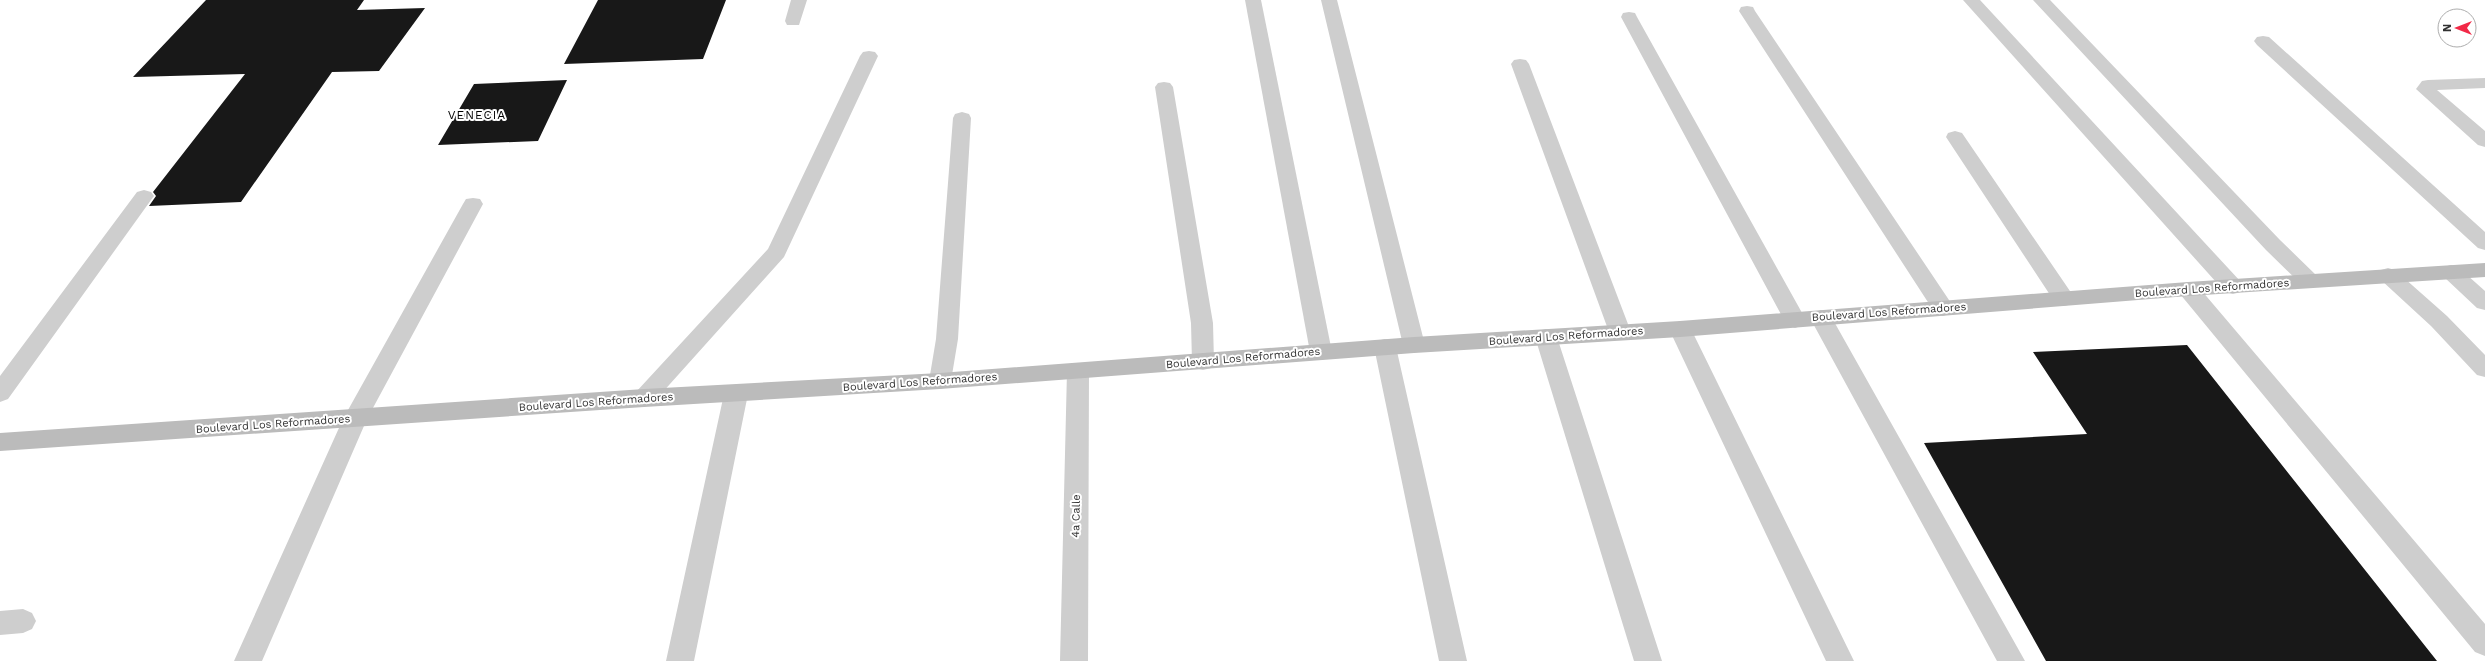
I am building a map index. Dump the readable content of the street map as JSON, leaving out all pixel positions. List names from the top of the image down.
{
  "streets": {
    "main road": ["Boulevard Los Reformadores"],
    "street": ["4a Calle"]
  },
  "crossings": [
    ["Boulevard Los Reformadores", "4a Calle"]
  ],
  "districts": ["VENECIA"],
  "north": "left"
}
